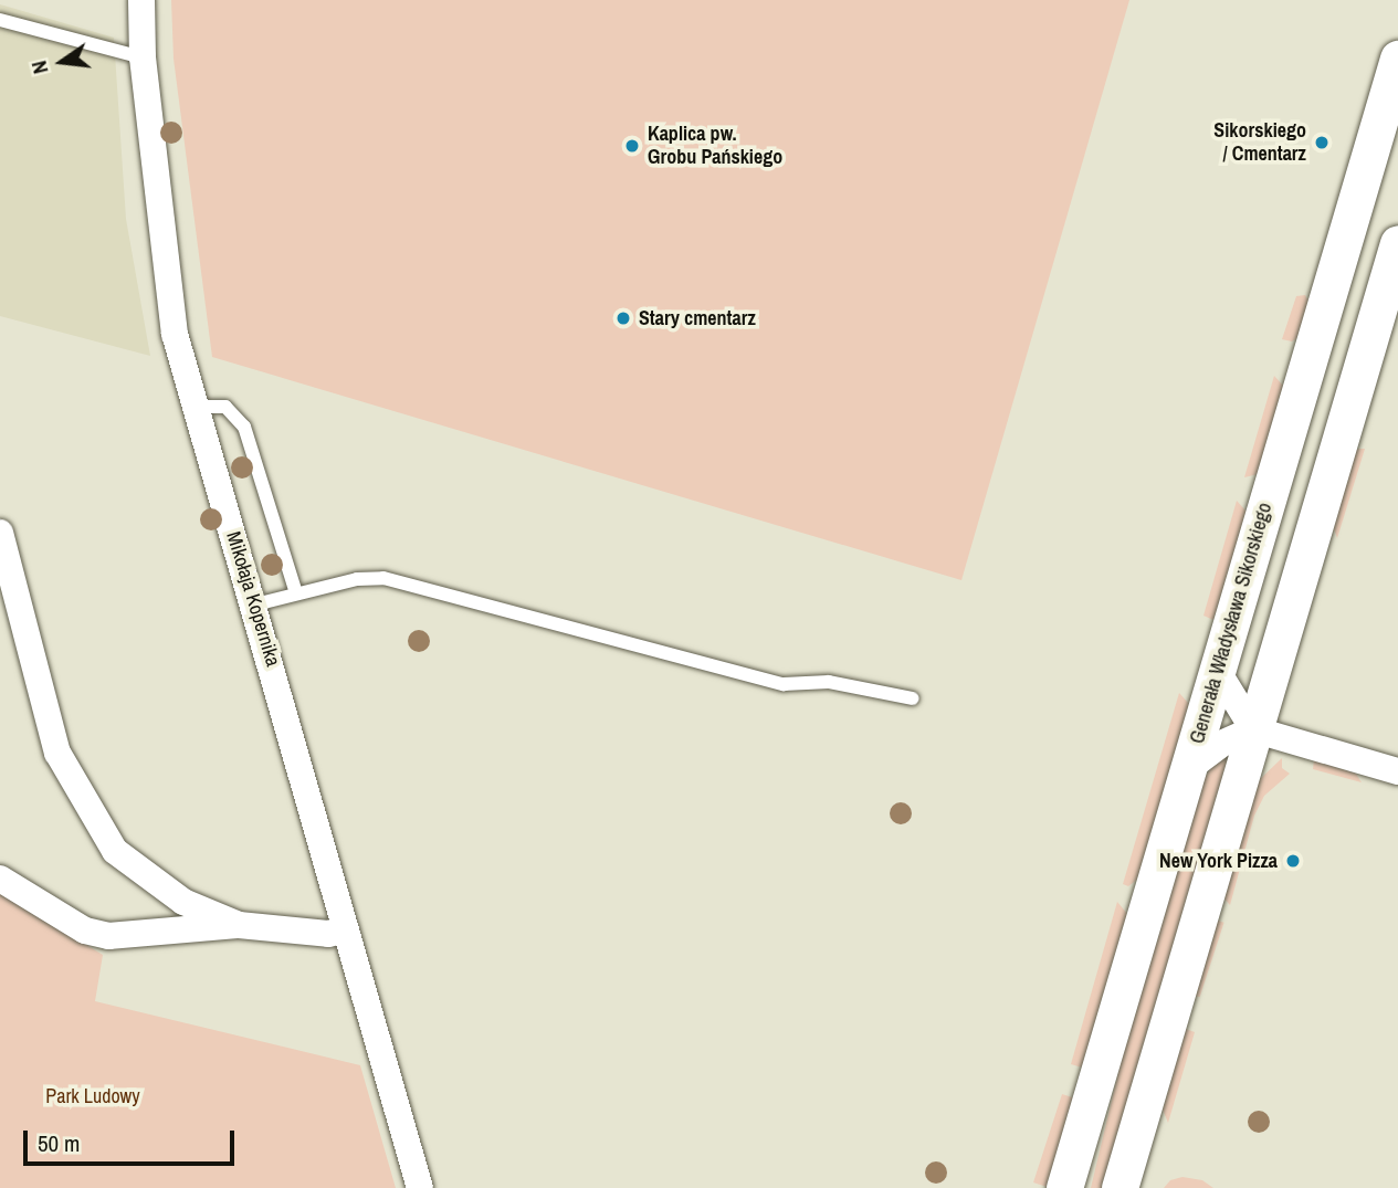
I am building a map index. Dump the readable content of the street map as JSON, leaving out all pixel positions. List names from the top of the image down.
{
  "streets": {
    "main road": ["Generała Władysława Sikorskiego"],
    "street": ["Mikołaja Kopernika"]
  },
  "parks": ["Park Ludowy"],
  "places": [
    "Sikorskiego / Cmentarz",
    "Kaplica pw. Grobu Pańskiego",
    "Stary cmentarz",
    "New York Pizza"
  ],
  "scale_bar": "50 m",
  "north": "left"
}
